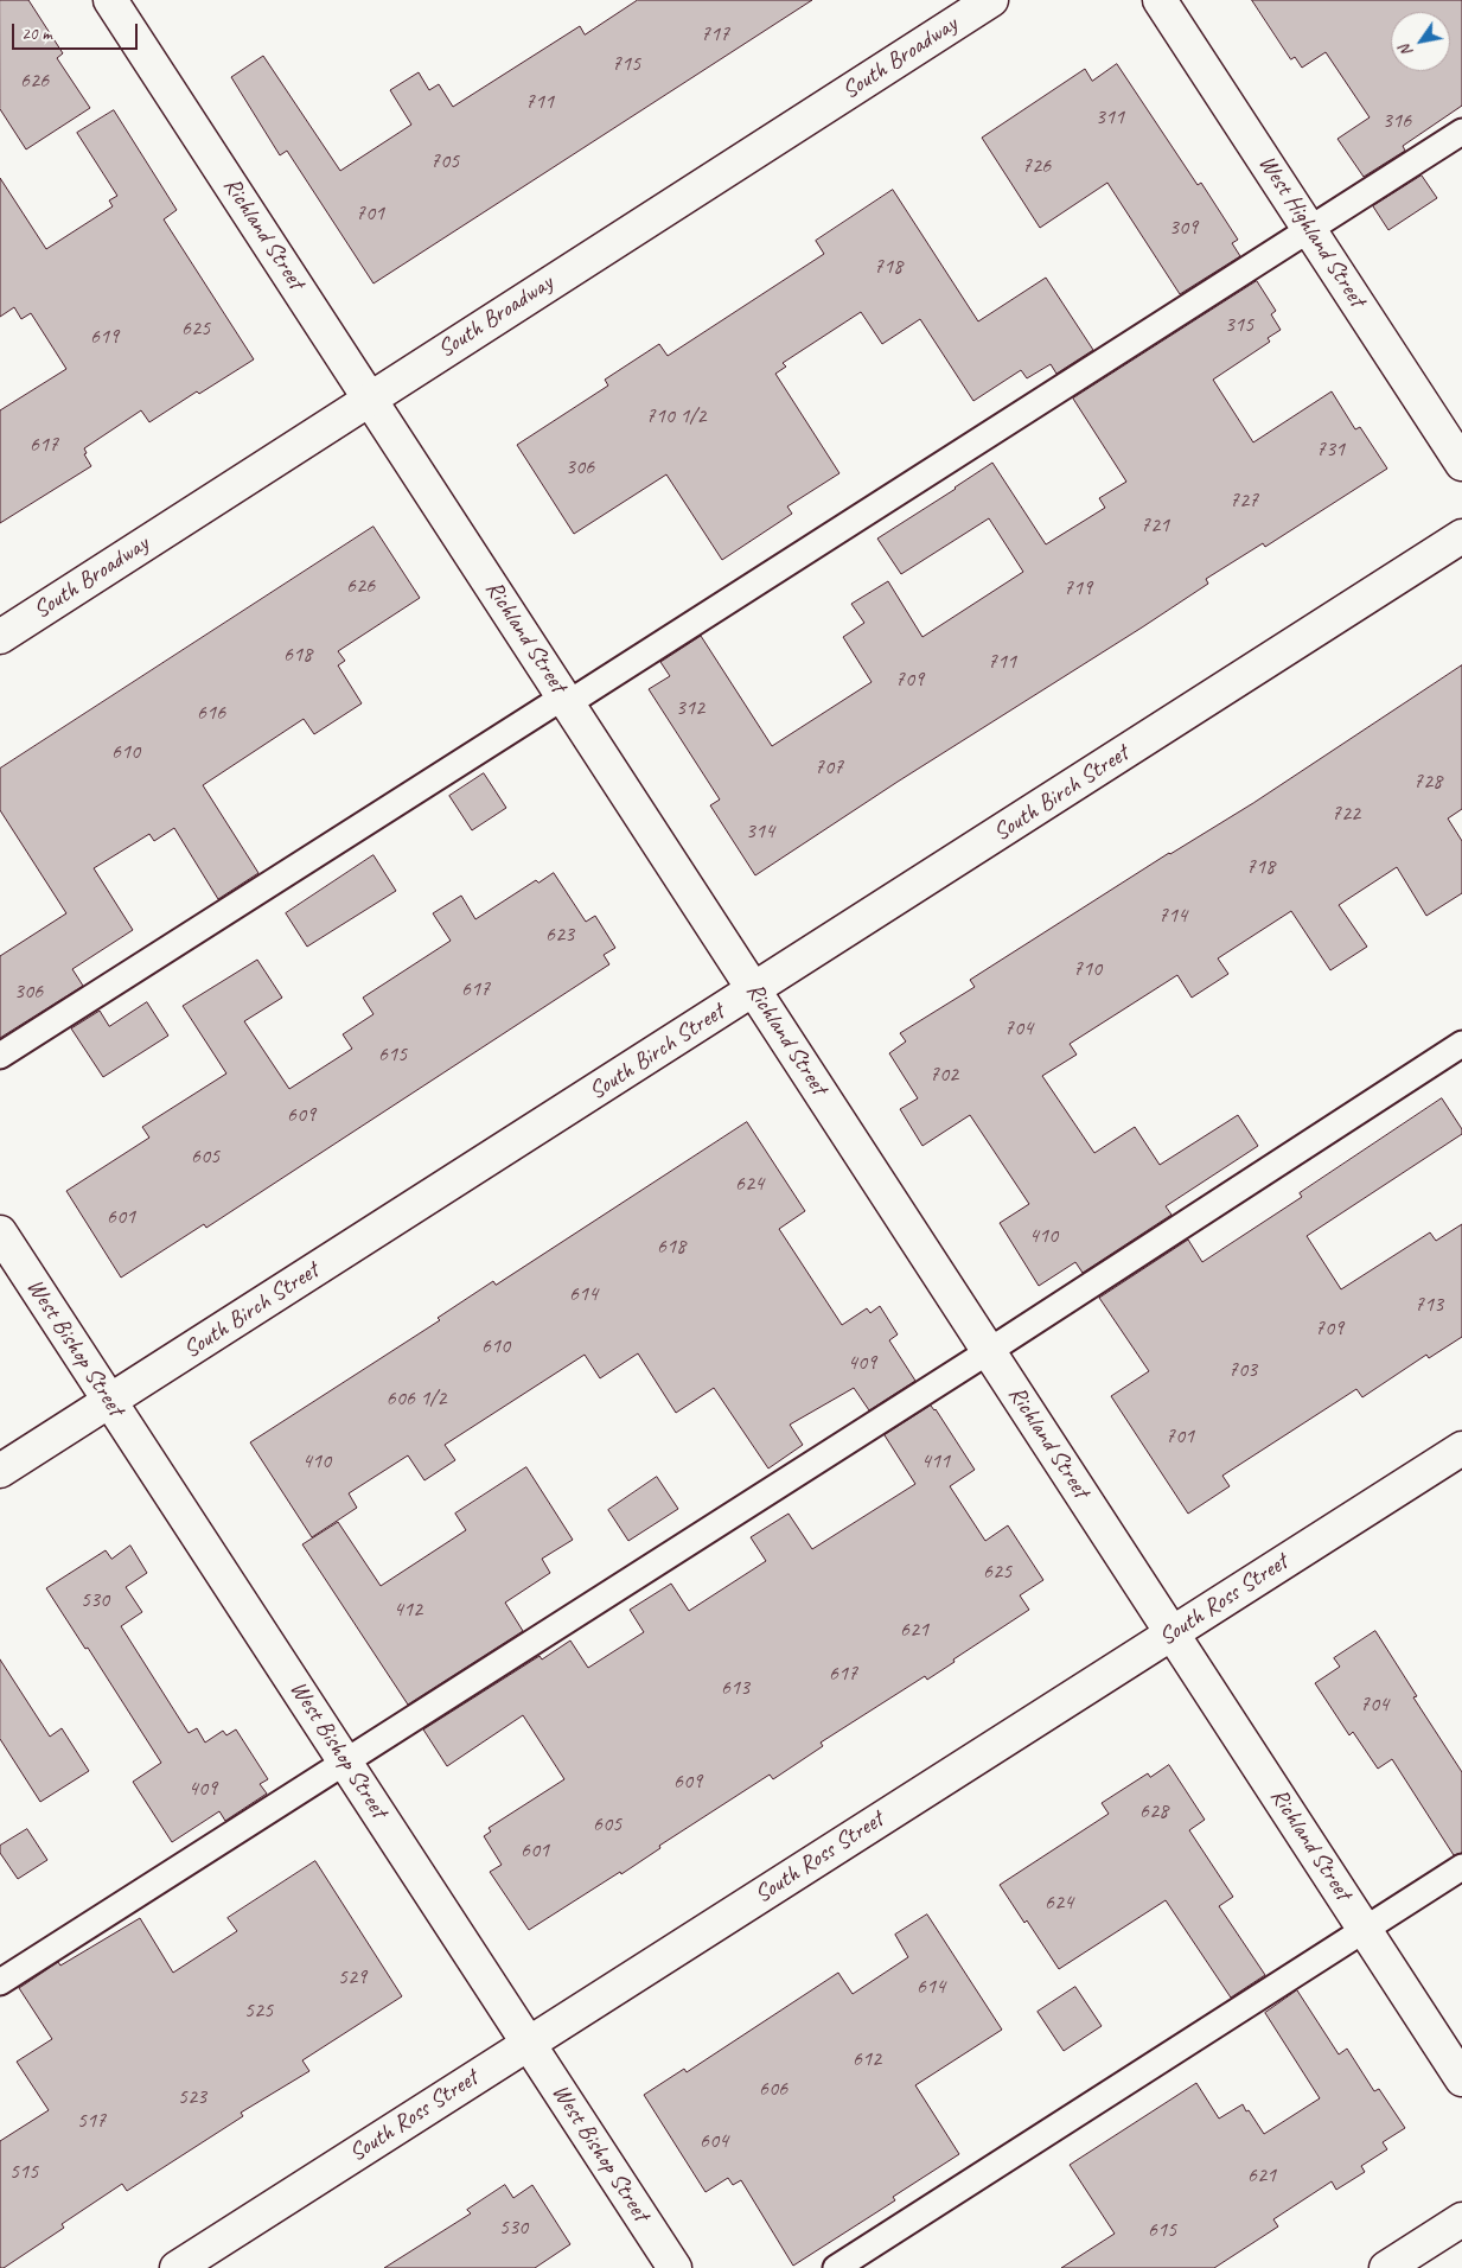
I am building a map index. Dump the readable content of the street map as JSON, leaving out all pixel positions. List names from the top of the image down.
{
  "streets": {
    "street": [
      "South Broadway",
      "West Highland Street",
      "Richland Street",
      "South Birch Street",
      "West Bishop Street",
      "South Ross Street"
    ]
  },
  "crossings": [
    ["South Broadway", "Richland Street"],
    ["Richland Street", "South Birch Street"],
    ["Richland Street", "South Ross Street"],
    ["South Birch Street", "West Bishop Street"],
    ["West Bishop Street", "South Ross Street"]
  ],
  "house_numbers": [
    "717",
    "715",
    "626",
    "711",
    "311",
    "316",
    "705",
    "726",
    "701",
    "309",
    "718",
    "315",
    "625",
    "619",
    "710 1/2",
    "617",
    "731",
    "306",
    "727",
    "721",
    "626",
    "719",
    "618",
    "711",
    "709",
    "312",
    "616",
    "610",
    "707",
    "728",
    "722",
    "314",
    "718",
    "714",
    "623",
    "710",
    "617",
    "306",
    "704",
    "615",
    "702",
    "609",
    "605",
    "624",
    "601",
    "410",
    "618",
    "614",
    "713",
    "709",
    "610",
    "409",
    "703",
    "606 1/2",
    "701",
    "410",
    "411",
    "625",
    "530",
    "412",
    "621",
    "617",
    "613",
    "704",
    "609",
    "409",
    "628",
    "605",
    "601",
    "624",
    "529",
    "614",
    "525",
    "612",
    "606",
    "523",
    "517",
    "604",
    "515",
    "621",
    "530",
    "615"
  ],
  "scale_bar": "20 m",
  "north": "bottom left"
}
